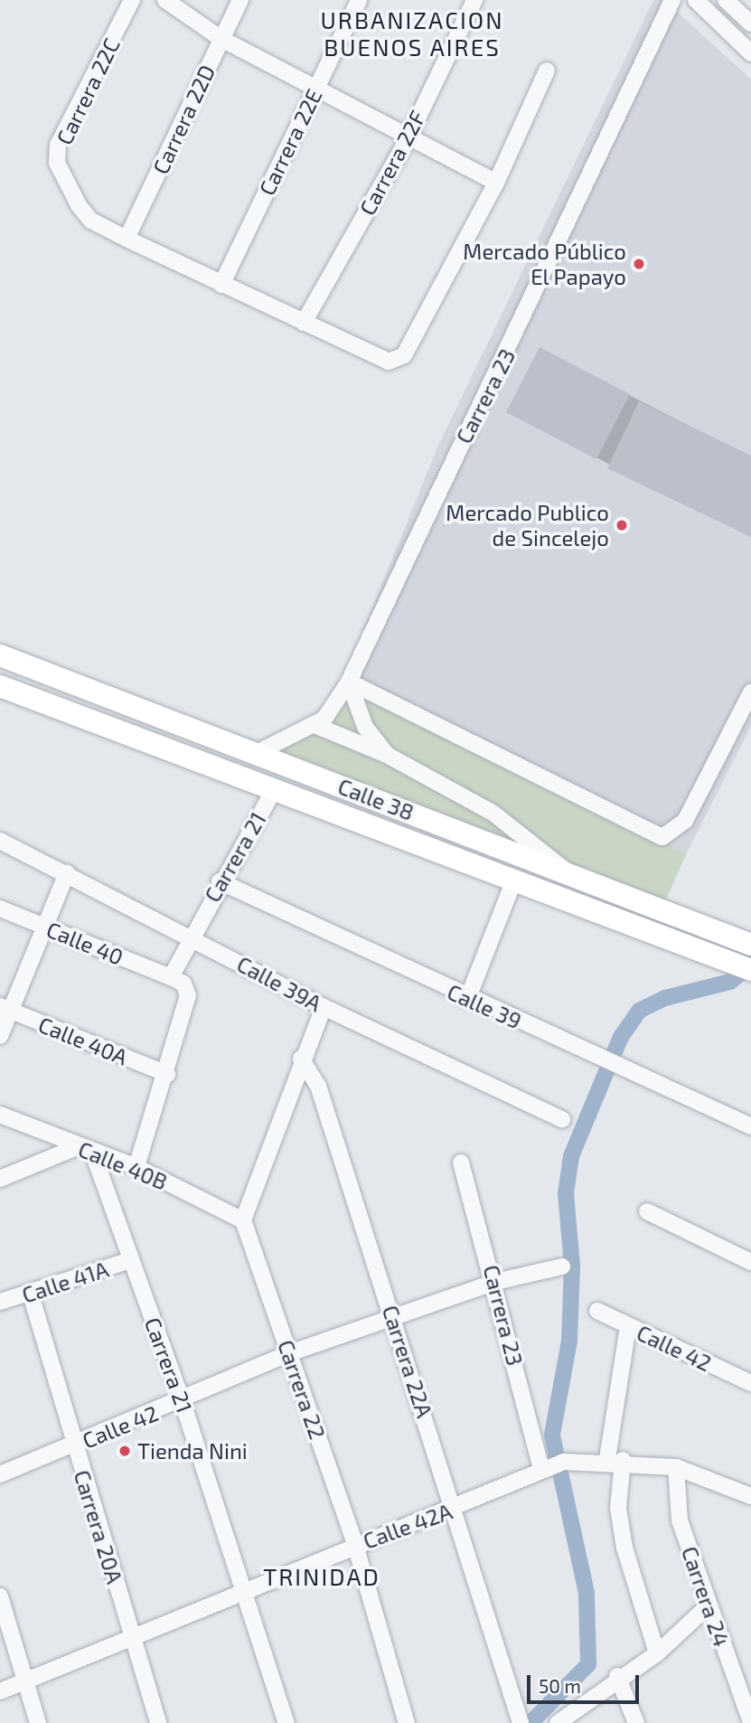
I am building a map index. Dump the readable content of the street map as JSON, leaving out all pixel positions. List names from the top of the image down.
{
  "streets": {
    "highway": ["Calle 38"],
    "street": [
      "Carrera 22C",
      "Carrera 22D",
      "Carrera 22E",
      "Carrera 22F",
      "Carrera 23",
      "Carrera 21",
      "Calle 40",
      "Calle 39A",
      "Calle 39",
      "Calle 40A",
      "Calle 40B",
      "Calle 41A",
      "Calle 42",
      "Carrera 22A",
      "Carrera 22",
      "Calle 42A",
      "Carrera 20A",
      "Carrera 24"
    ]
  },
  "crossings": [
    ["Carrera 22C", "Carrera 22D"],
    ["Carrera 23", "Calle 38"],
    ["Carrera 23", "Calle 42"],
    ["Carrera 23", "Calle 42A"],
    ["Calle 38", "Carrera 21"],
    ["Carrera 21", "Calle 40"],
    ["Carrera 21", "Calle 39A"],
    ["Carrera 21", "Calle 39"],
    ["Carrera 21", "Calle 40B"],
    ["Carrera 21", "Calle 41A"],
    ["Carrera 21", "Calle 42"],
    ["Carrera 21", "Calle 42A"],
    ["Calle 40B", "Carrera 22"],
    ["Calle 41A", "Carrera 20A"],
    ["Calle 42", "Carrera 22A"],
    ["Calle 42", "Carrera 22"],
    ["Calle 42", "Carrera 20A"],
    ["Carrera 22A", "Calle 42A"],
    ["Carrera 22", "Calle 42A"],
    ["Calle 42A", "Carrera 20A"],
    ["Calle 42A", "Carrera 24"]
  ],
  "districts": ["URBANIZACION BUENOS AIRES", "TRINIDAD"],
  "places": ["Mercado Público El Papayo", "Mercado Publico de Sincelejo", "Tienda Nini"],
  "scale_bar": "50 m"
}
